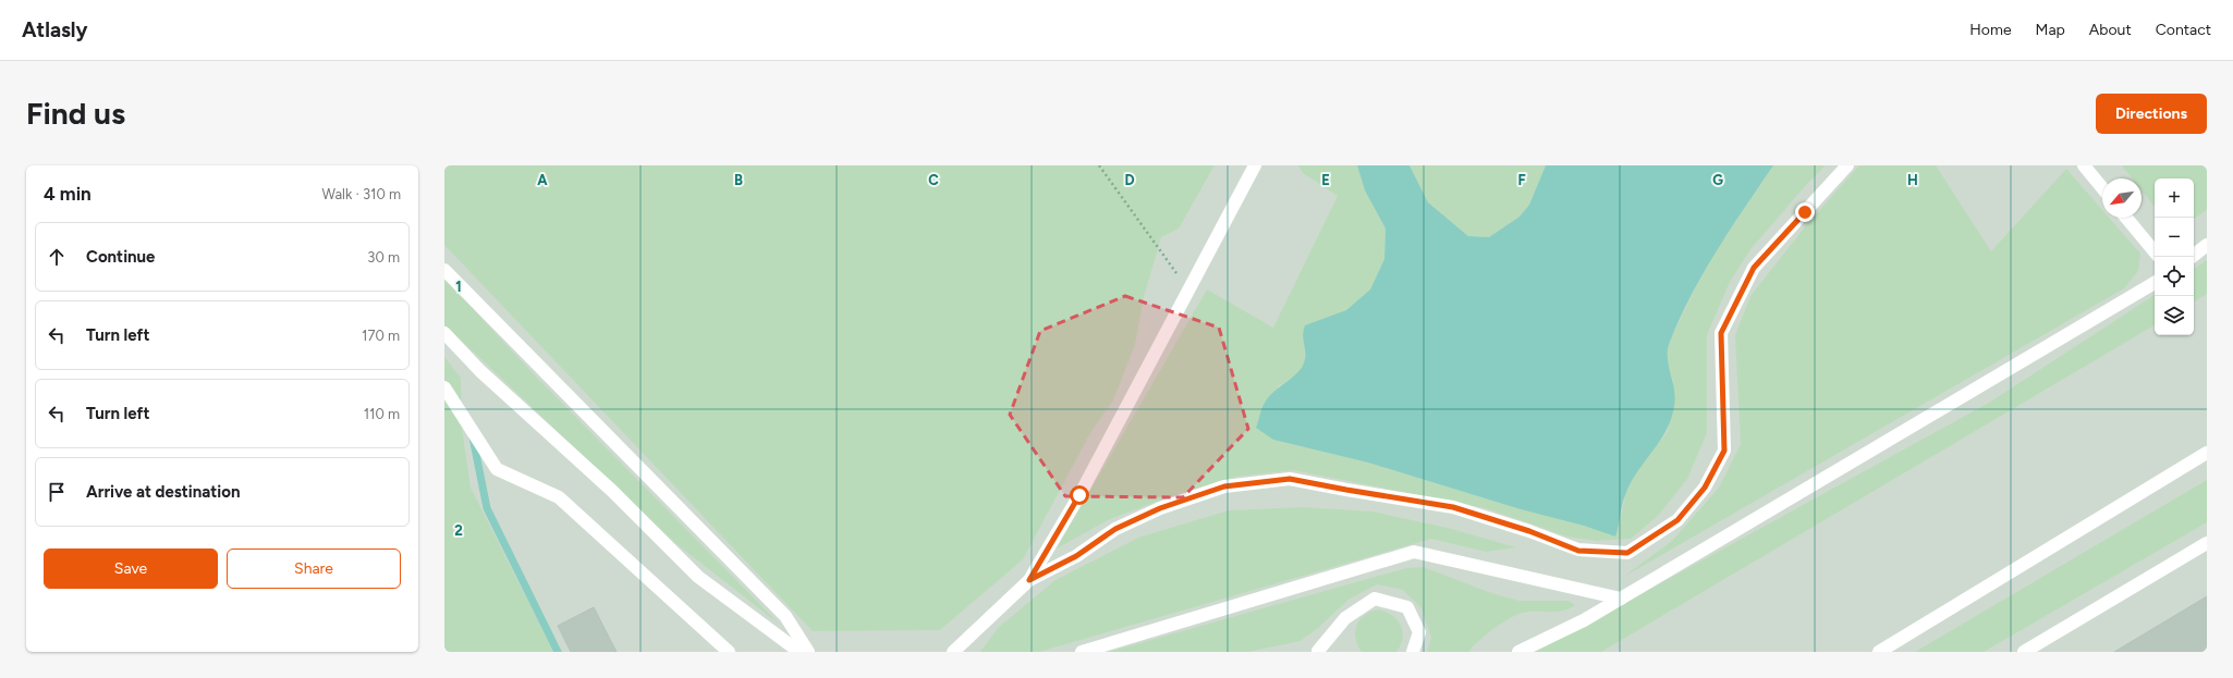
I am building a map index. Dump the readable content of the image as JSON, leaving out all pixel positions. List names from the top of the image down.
{
  "north": "bottom left",
  "page": {
    "header": "Atlasly",
    "nav": [
      "Home",
      "Map",
      "About",
      "Contact"
    ],
    "buttons": [
      "Directions",
      ["Save", "Share"]
    ],
    "title": "Find us",
    "heading": ["4 min", "Walk · 310 m"],
    "map_buttons": ["+", "−"],
    "list": [
      ["Continue", "30 m"],
      ["Turn left", "170 m"],
      ["Turn left", "110 m"],
      "Arrive at destination"
    ]
  },
  "grid": {
    "columns": [
      "A",
      "B",
      "C",
      "D",
      "E",
      "F",
      "G",
      "H"
    ],
    "rows": ["1", "2"]
  }
}
